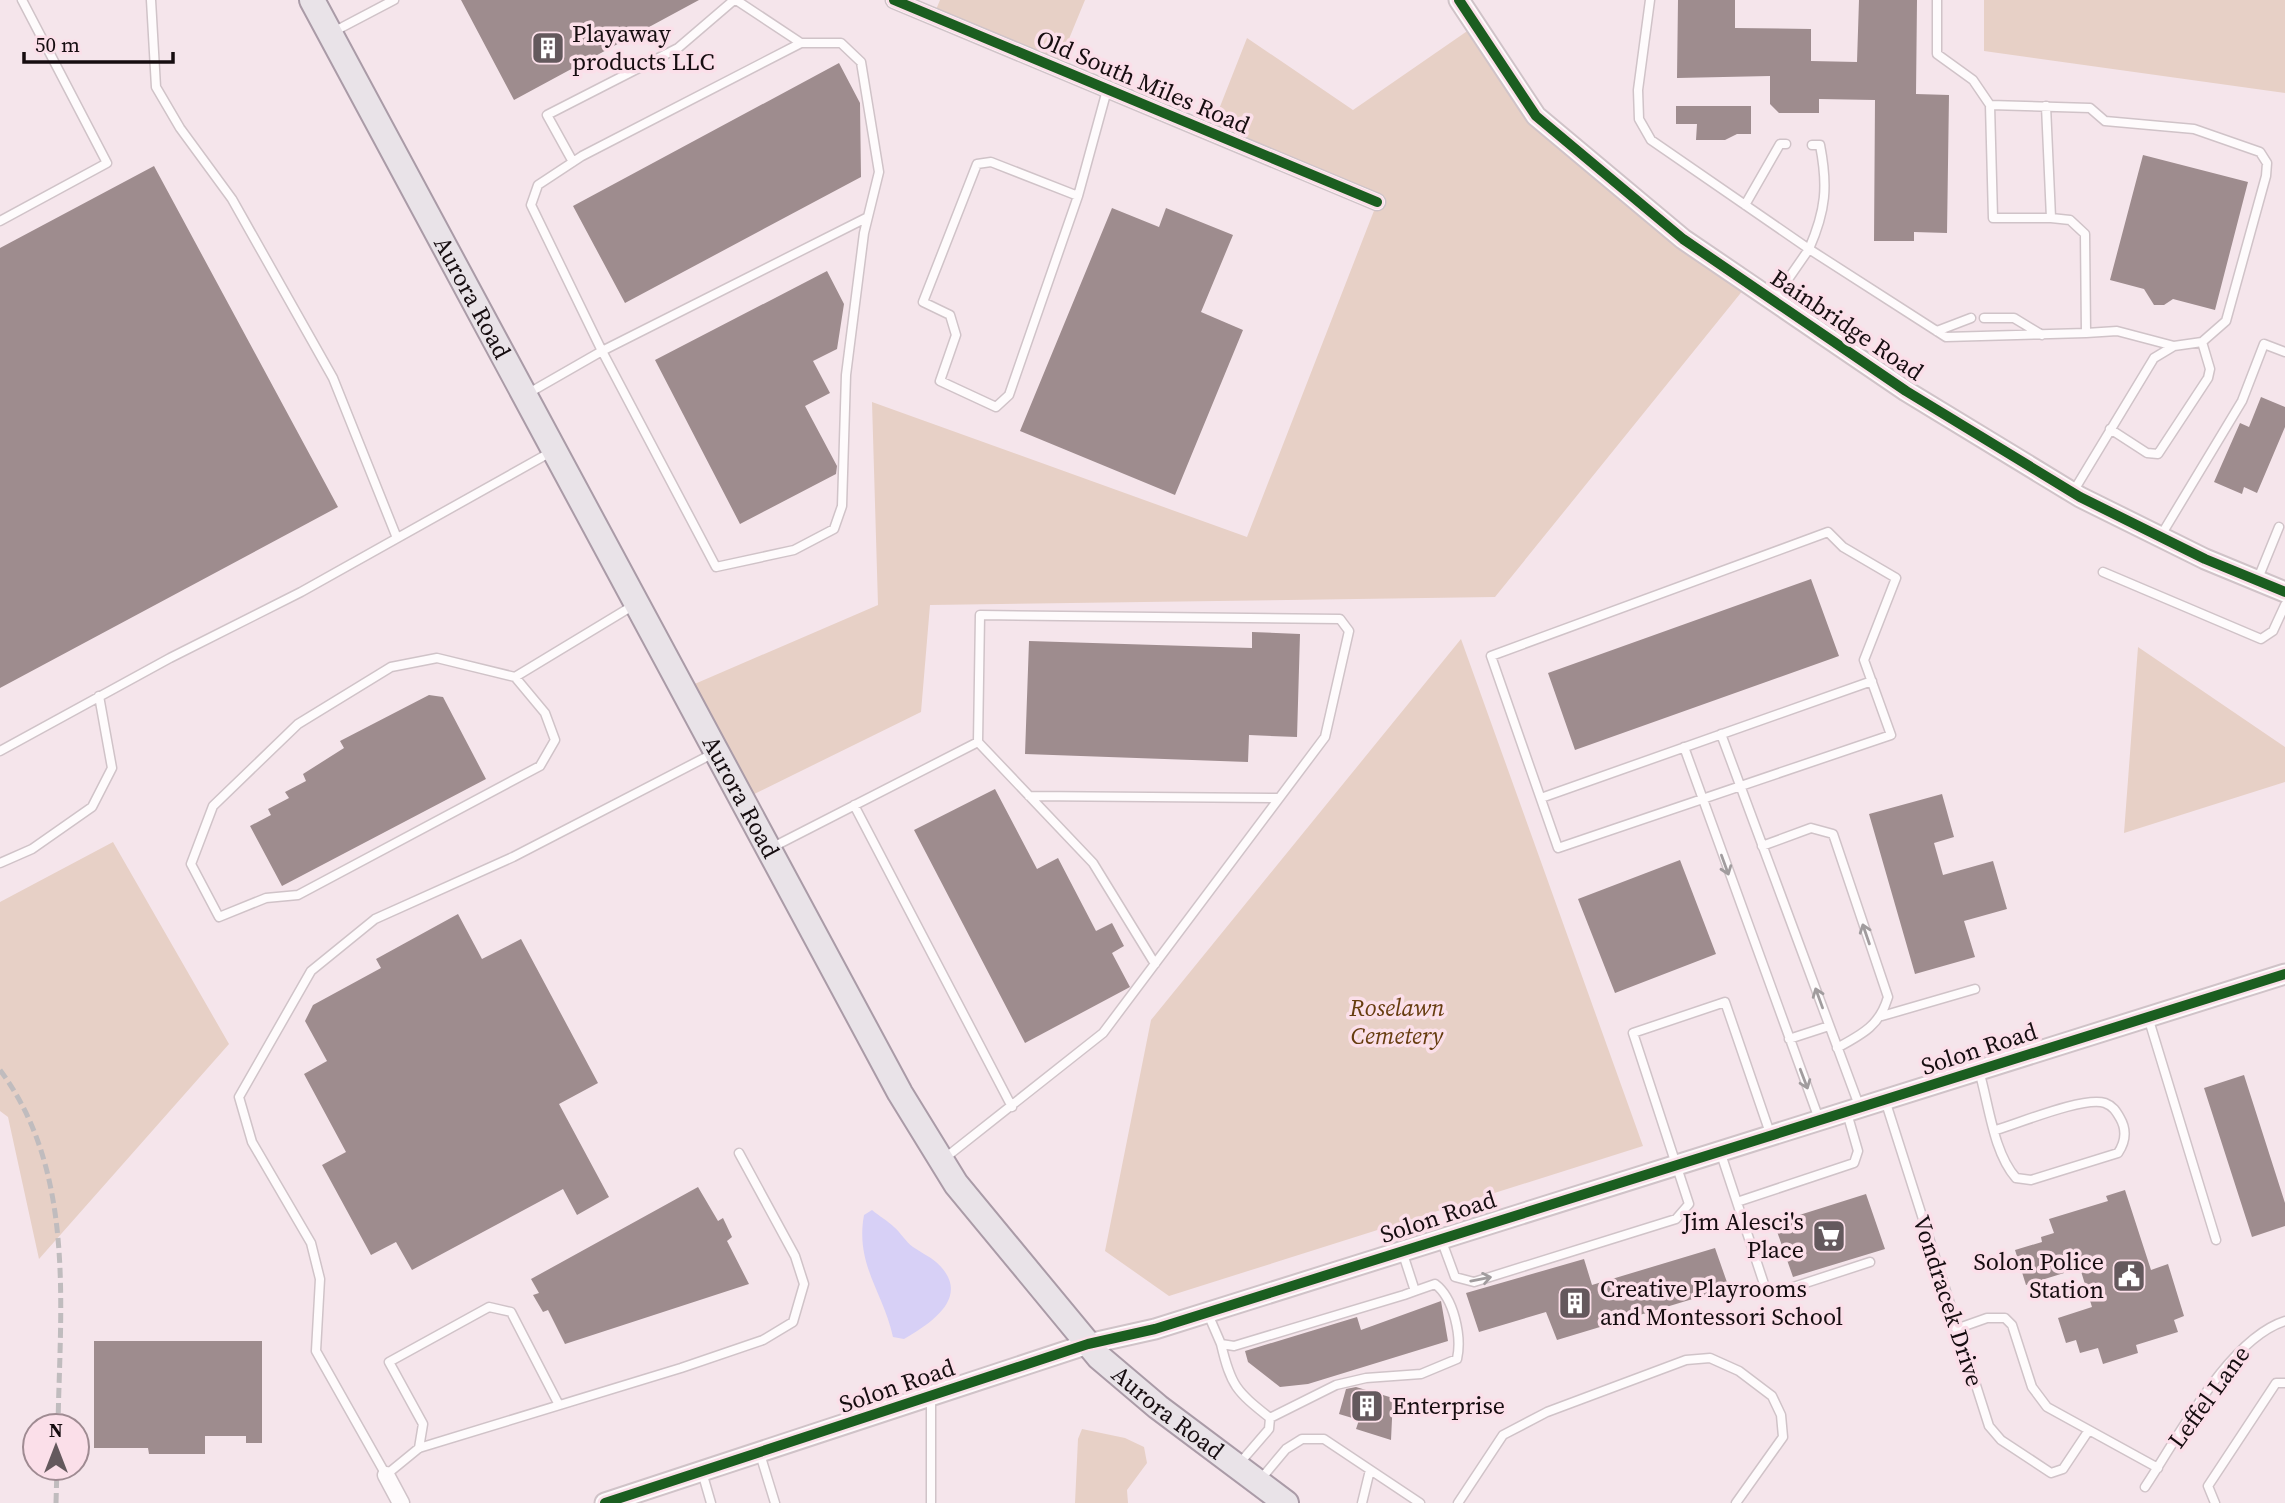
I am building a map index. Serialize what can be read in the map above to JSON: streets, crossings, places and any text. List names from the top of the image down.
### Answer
{
  "streets": {
    "main road": ["Aurora Road"],
    "street": ["Old South Miles Road", "Bainbridge Road", "Solon Road"],
    "lane": ["Vondracek Drive", "Leffel Lane"]
  },
  "crossings": [
    ["Aurora Road", "Solon Road"],
    ["Solon Road", "Vondracek Drive"]
  ],
  "parks": ["Roselawn Cemetery"],
  "places": {
    "building": ["Playaway products LLC", "Creative Playrooms and Montessori School", "Enterprise"],
    "supermarket": ["Jim Alesci's Place"],
    "public building": ["Solon Police Station"]
  },
  "scale_bar": "50 m",
  "north": "top"
}
